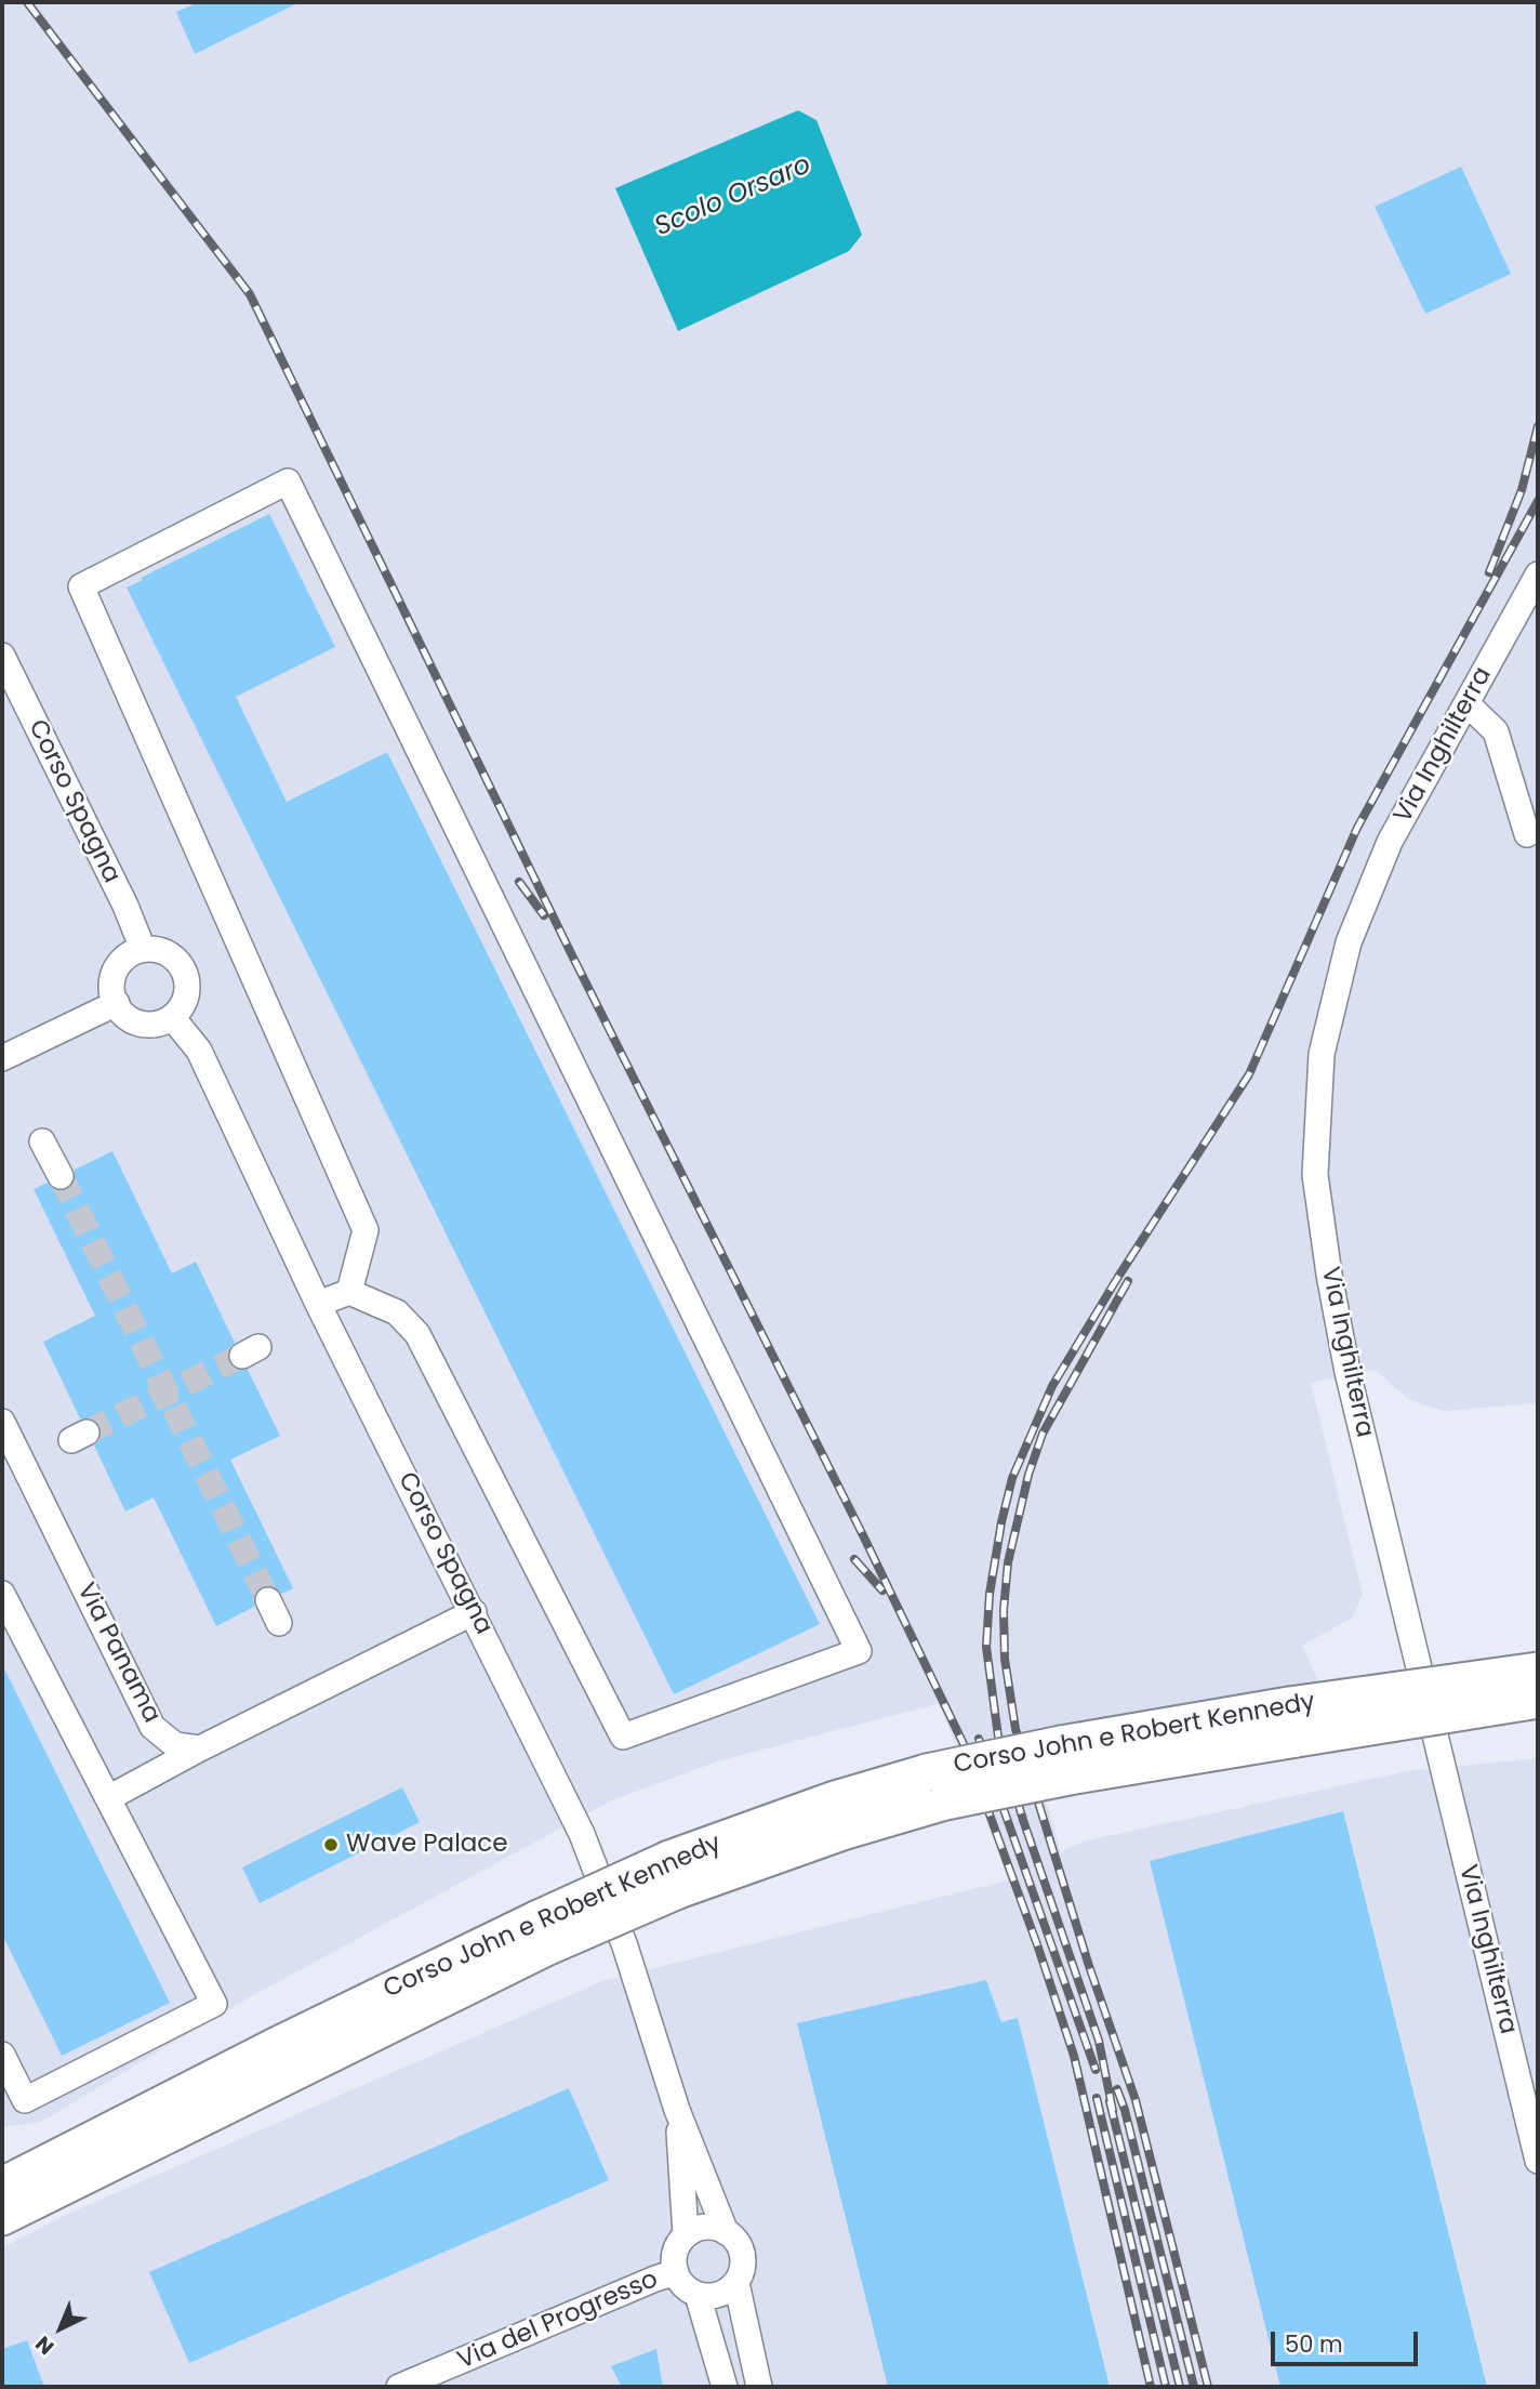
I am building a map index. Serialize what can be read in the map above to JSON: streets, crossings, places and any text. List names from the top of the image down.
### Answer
{
  "streets": {
    "highway": ["Corso John e Robert Kennedy"],
    "street": [
      "Via Inghilterra",
      "Corso Spagna",
      "Via Panama",
      "Via del Progresso"
    ]
  },
  "crossings": [
    ["Corso Spagna", "Via del Progresso"]
  ],
  "water": ["Scolo Orsaro"],
  "places": ["Wave Palace"],
  "scale_bar": "50 m",
  "north": "bottom left"
}
